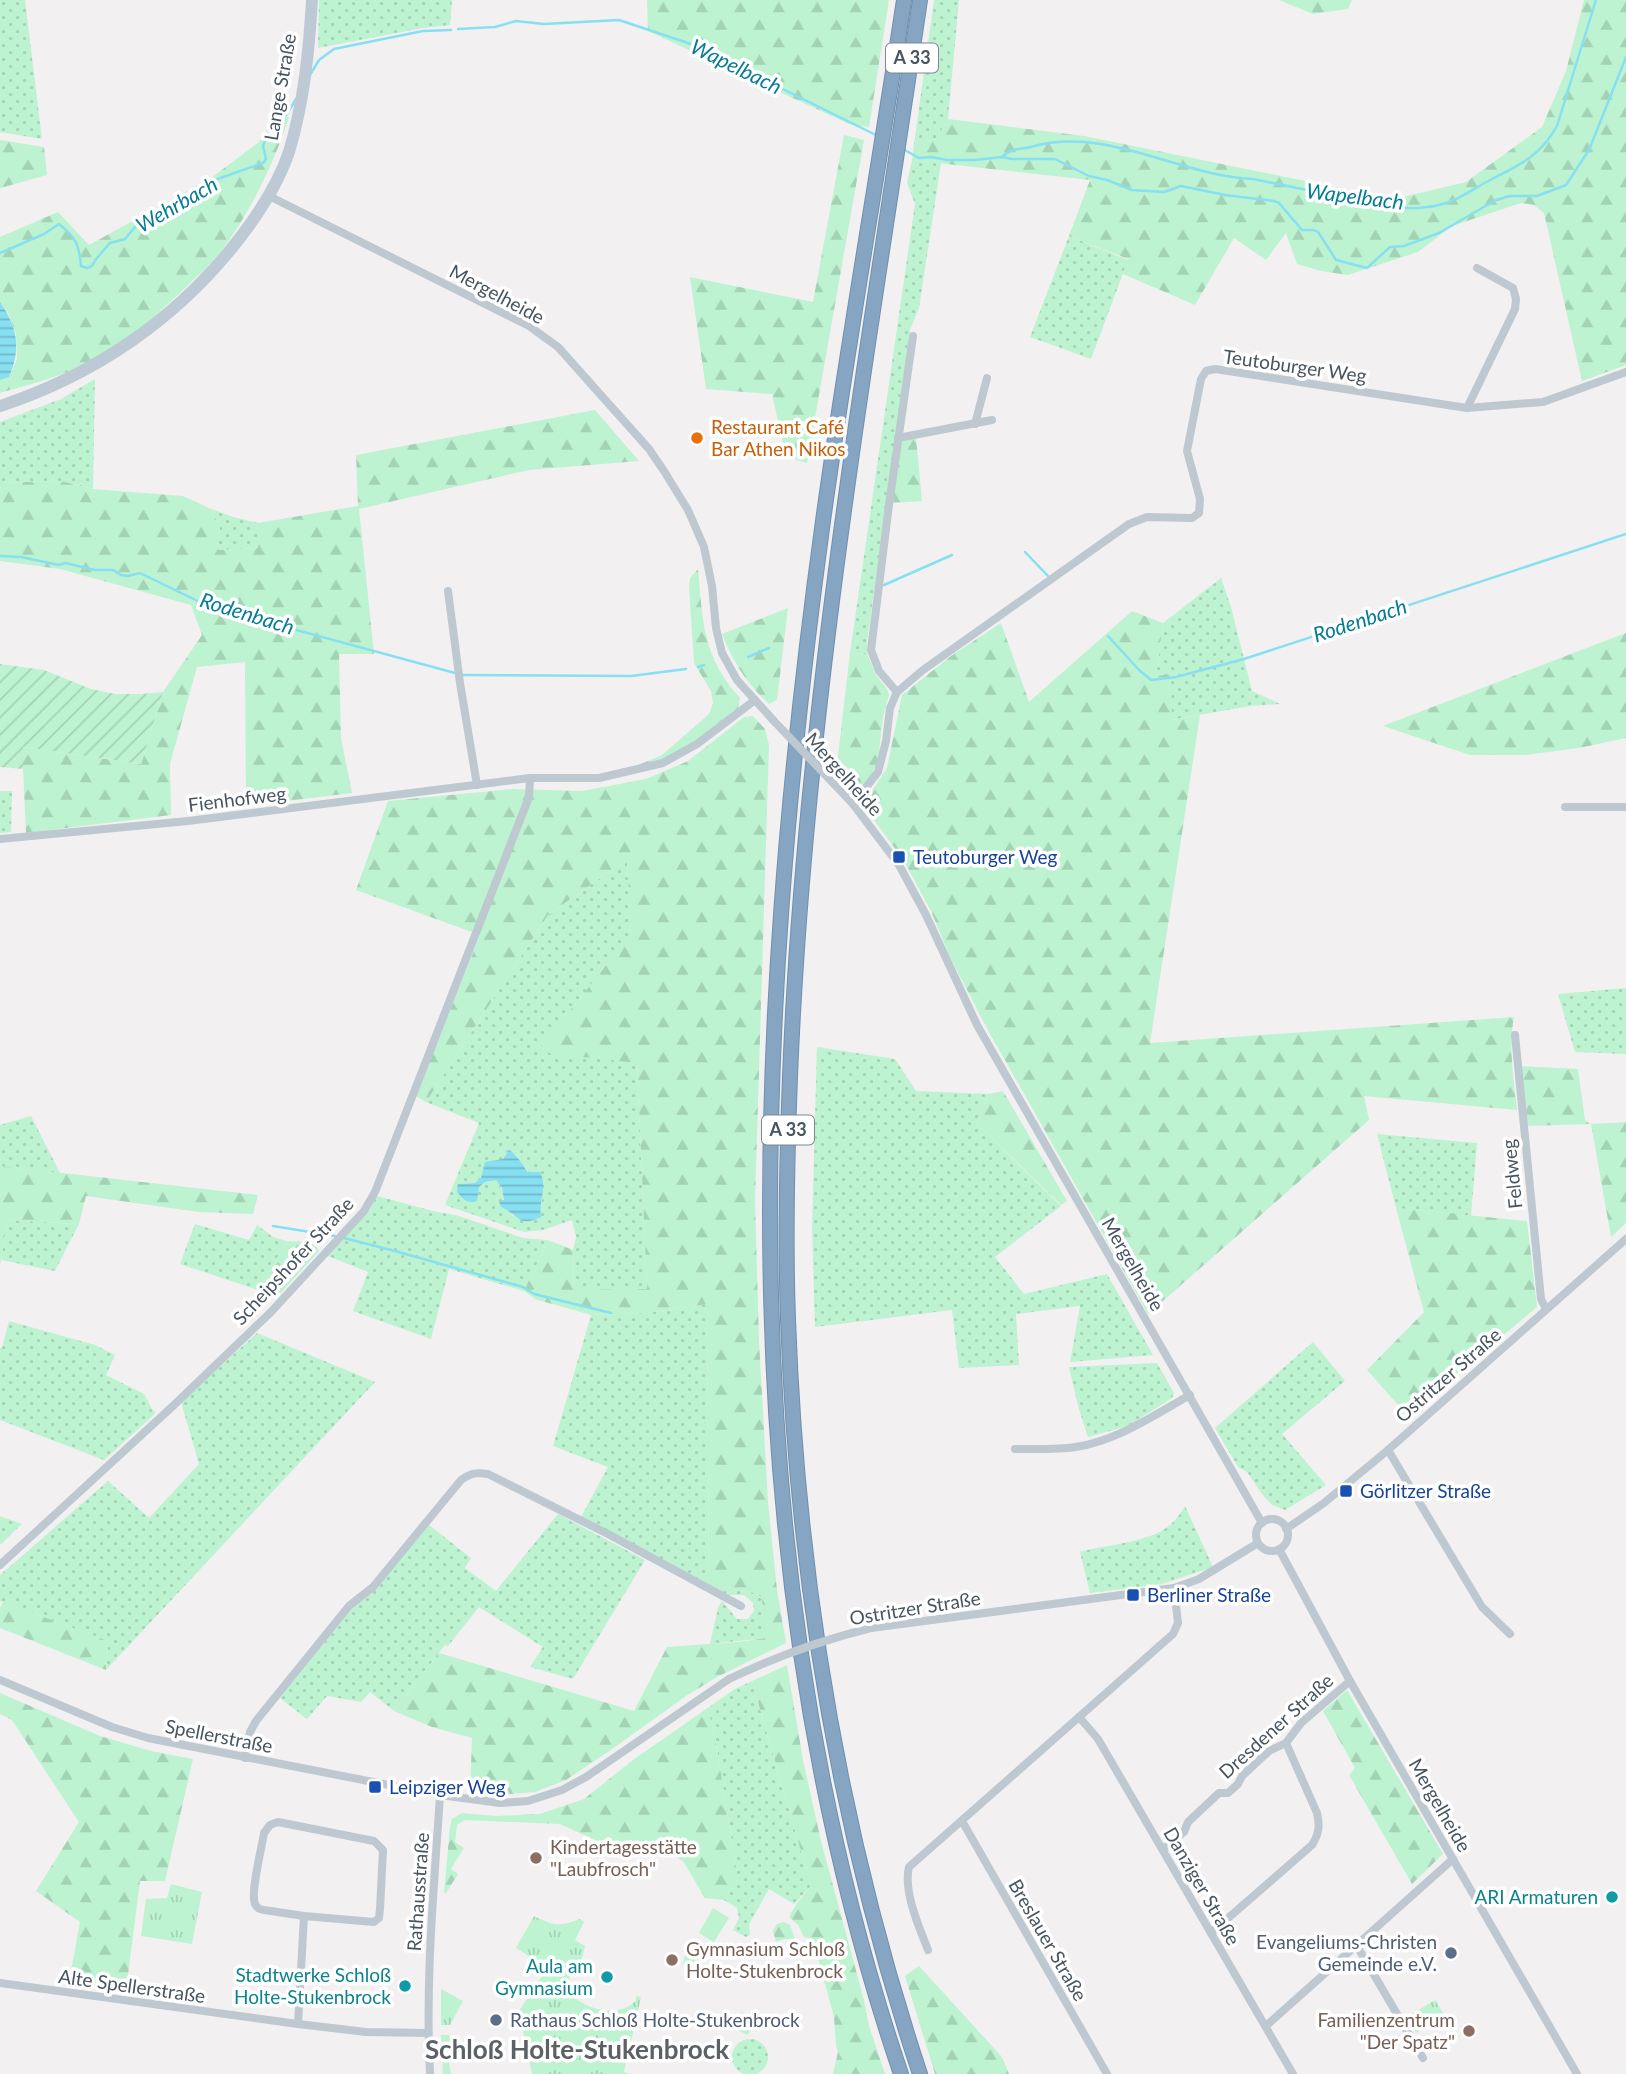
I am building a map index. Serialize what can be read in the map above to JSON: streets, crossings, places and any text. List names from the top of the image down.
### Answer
{
  "streets": {
    "highway": ["A 33"],
    "street": [
      "Lange Straße",
      "Mergelheide",
      "Teutoburger Weg",
      "Fienhofweg",
      "Feldweg",
      "Scheipshofer Straße",
      "Ostritzer Straße",
      "Dresdener Straße",
      "Spellerstraße",
      "Danziger Straße",
      "Rathausstraße",
      "Breslauer Straße",
      "Alte Spellerstraße"
    ]
  },
  "crossings": [
    ["Lange Straße", "Mergelheide"],
    ["Mergelheide", "Fienhofweg"],
    ["Mergelheide", "Ostritzer Straße"],
    ["Mergelheide", "Dresdener Straße"],
    ["Fienhofweg", "Scheipshofer Straße"],
    ["Feldweg", "Ostritzer Straße"],
    ["Ostritzer Straße", "Spellerstraße"],
    ["Ostritzer Straße", "Rathausstraße"],
    ["Dresdener Straße", "Danziger Straße"],
    ["Spellerstraße", "Rathausstraße"],
    ["Rathausstraße", "Alte Spellerstraße"]
  ],
  "districts": ["Schloß Holte-Stukenbrock"],
  "water": ["Wapelbach", "Wehrbach", "Rodenbach"],
  "places": {
    "other": [
      "Restaurant Café Bar Athen Nikos",
      "Kindertagesstätte \"Laubfrosch\"",
      "ARI Armaturen",
      "Evangeliums-Christen Gemeinde e.V.",
      "Gymnasium Schloß Holte-Stukenbrock",
      "Aula am Gymnasium",
      "Stadtwerke Schloß Holte-Stukenbrock",
      "Rathaus Schloß Holte-Stukenbrock",
      "Familienzentrum \"Der Spatz\""
    ],
    "transit": [
      "Teutoburger Weg",
      "Görlitzer Straße",
      "Berliner Straße",
      "Leipziger Weg"
    ]
  }
}
